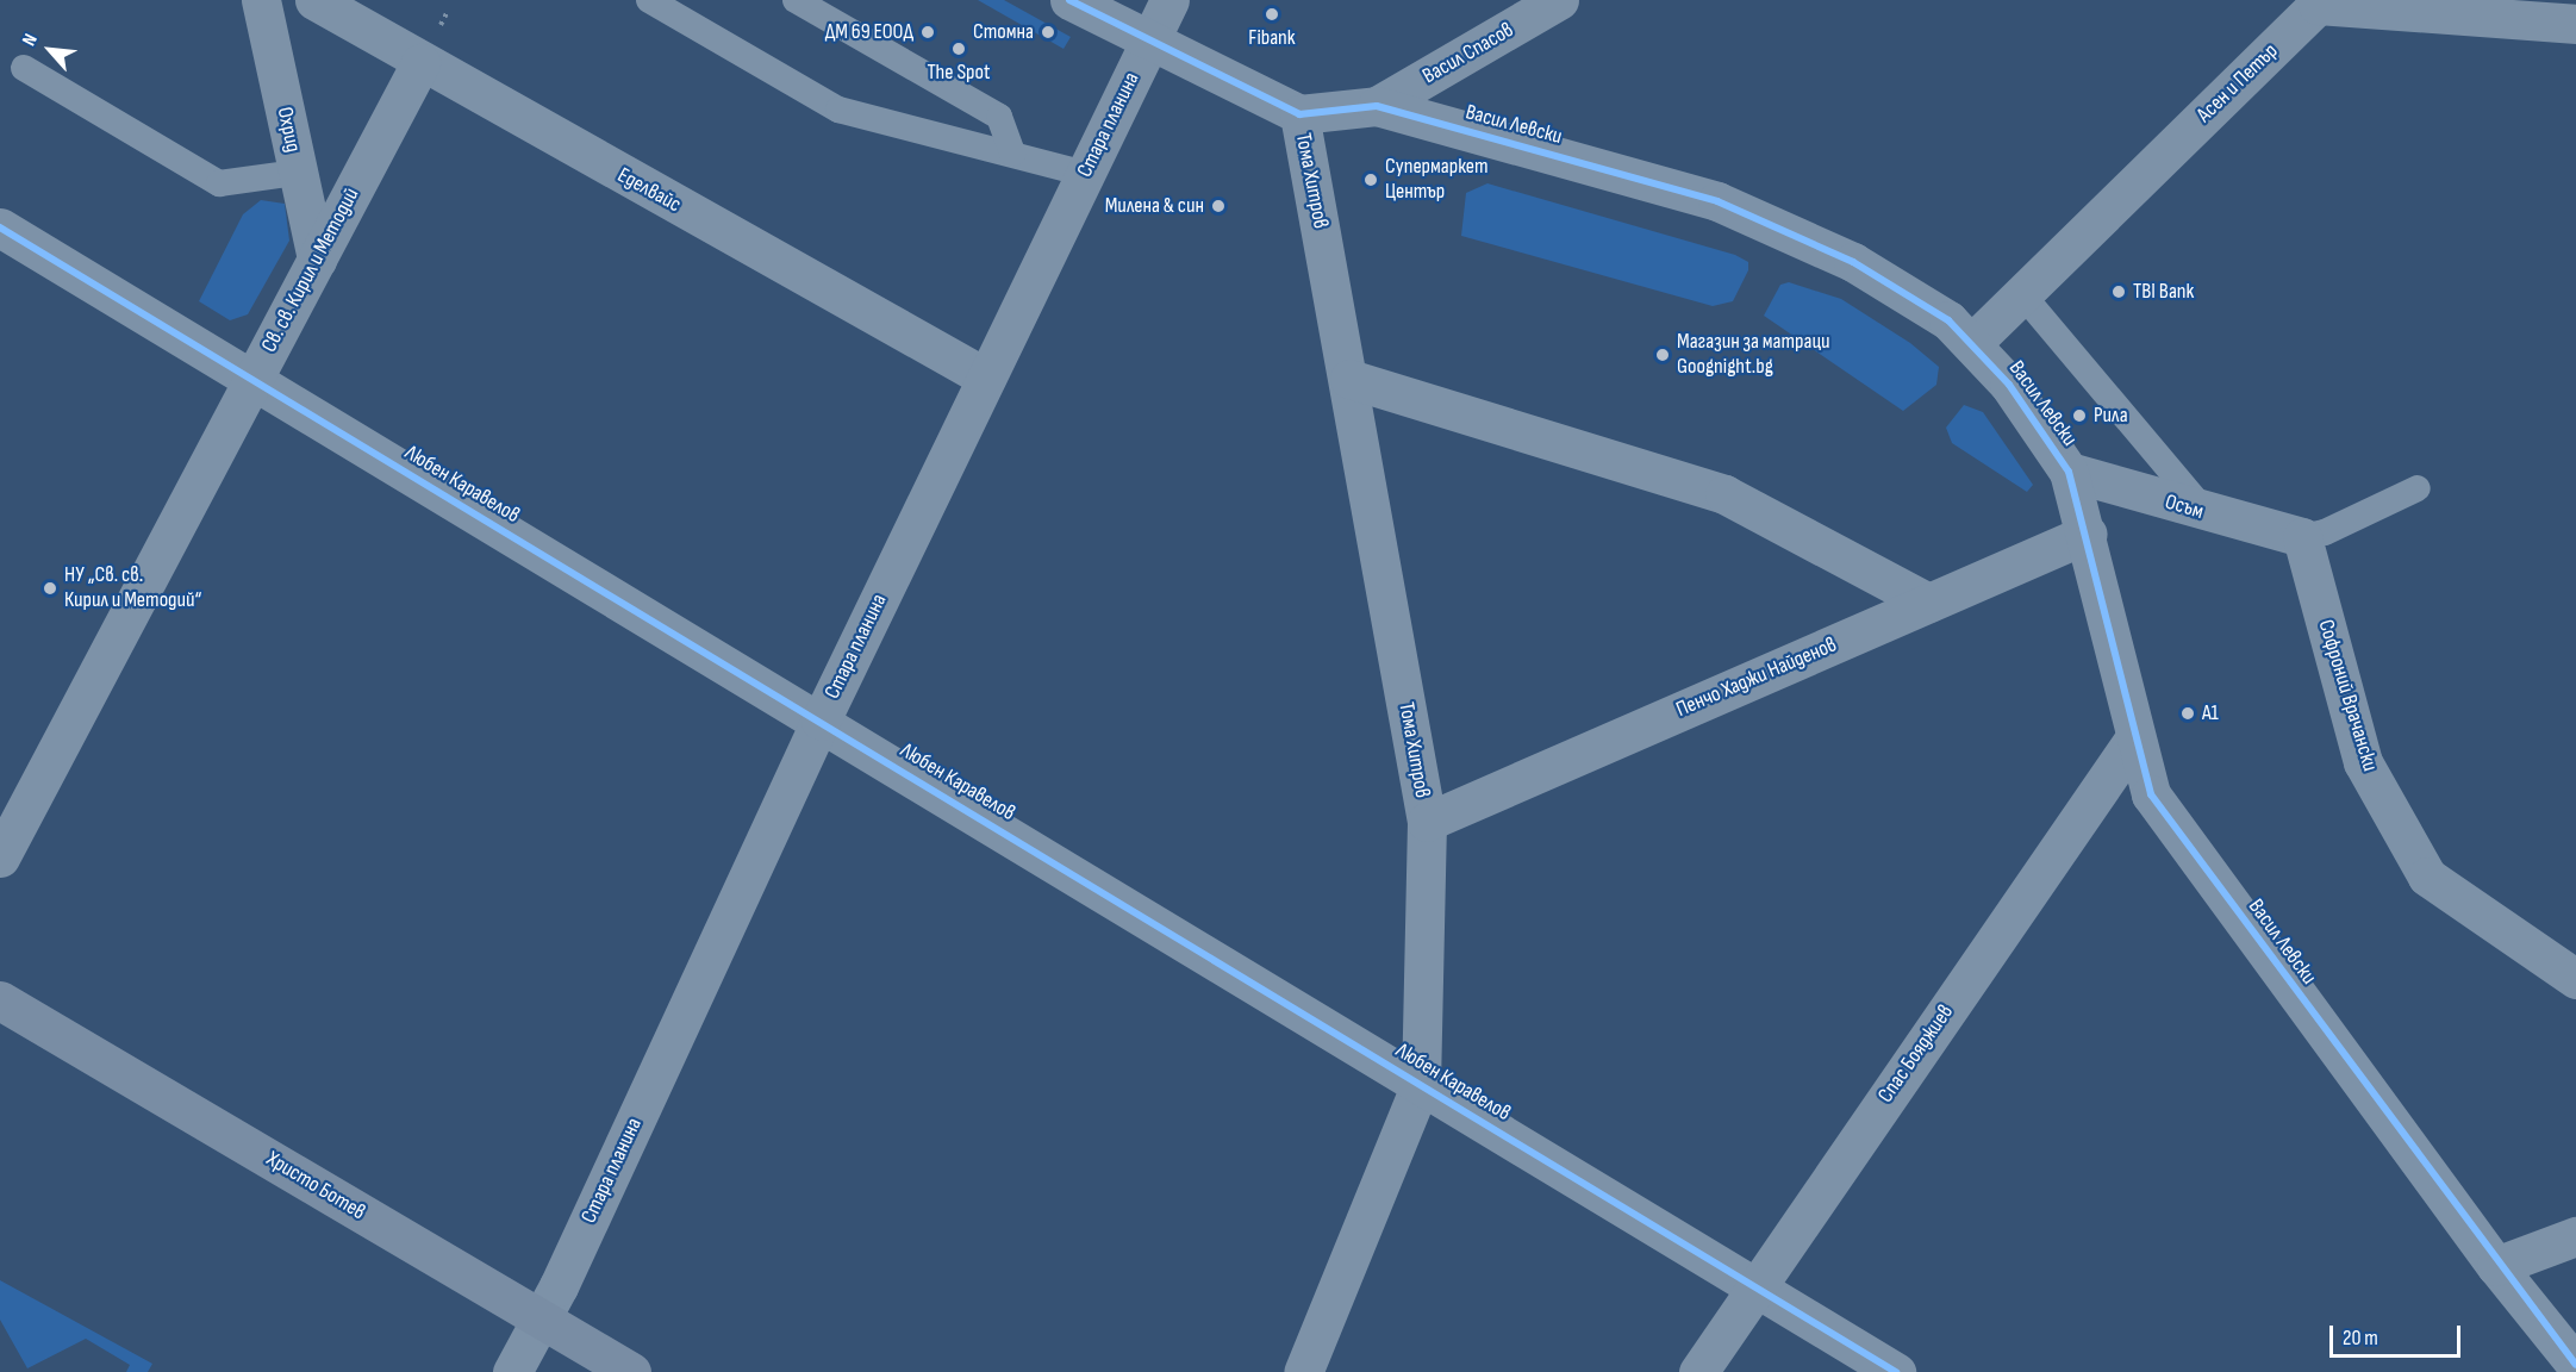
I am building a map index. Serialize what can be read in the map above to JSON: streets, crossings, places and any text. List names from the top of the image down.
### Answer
{
  "streets": {
    "main road": ["Христо Ботев"],
    "street": [
      "Васил Спасов",
      "Асен и Петър",
      "Стара планина",
      "Васил Левски",
      "Охрид",
      "Тома Хитров",
      "Еделвайс",
      "Св. св. Кирил и Методий",
      "Любен Каравелов",
      "Осъм",
      "Пенчо Хаджи Найденов",
      "Софроний Врачански",
      "Спас Бояджиев"
    ]
  },
  "crossings": [
    ["Васил Спасов", "Васил Левски"],
    ["Асен и Петър", "Васил Левски"],
    ["Стара планина", "Еделвайс"],
    ["Стара планина", "Любен Каравелов"],
    ["Стара планина", "Христо Ботев"],
    ["Васил Левски", "Тома Хитров"],
    ["Васил Левски", "Осъм"],
    ["Васил Левски", "Пенчо Хаджи Найденов"],
    ["Васил Левски", "Спас Бояджиев"],
    ["Охрид", "Св. св. Кирил и Методий"],
    ["Тома Хитров", "Любен Каравелов"],
    ["Тома Хитров", "Пенчо Хаджи Найденов"],
    ["Еделвайс", "Св. св. Кирил и Методий"],
    ["Св. св. Кирил и Методий", "Любен Каравелов"],
    ["Любен Каравелов", "Спас Бояджиев"],
    ["Осъм", "Софроний Врачански"]
  ],
  "places": [
    "Fibank",
    "ДМ 69 ЕООД",
    "Стомна",
    "The Spot",
    "Супермаркет Център",
    "Милена & син",
    "TBI Bank",
    "Магазин за матраци Goognight.bg",
    "Рила",
    "НУ „Св. св. Кирил и Методий“",
    "A1"
  ],
  "scale_bar": "20 m",
  "north": "top left"
}
